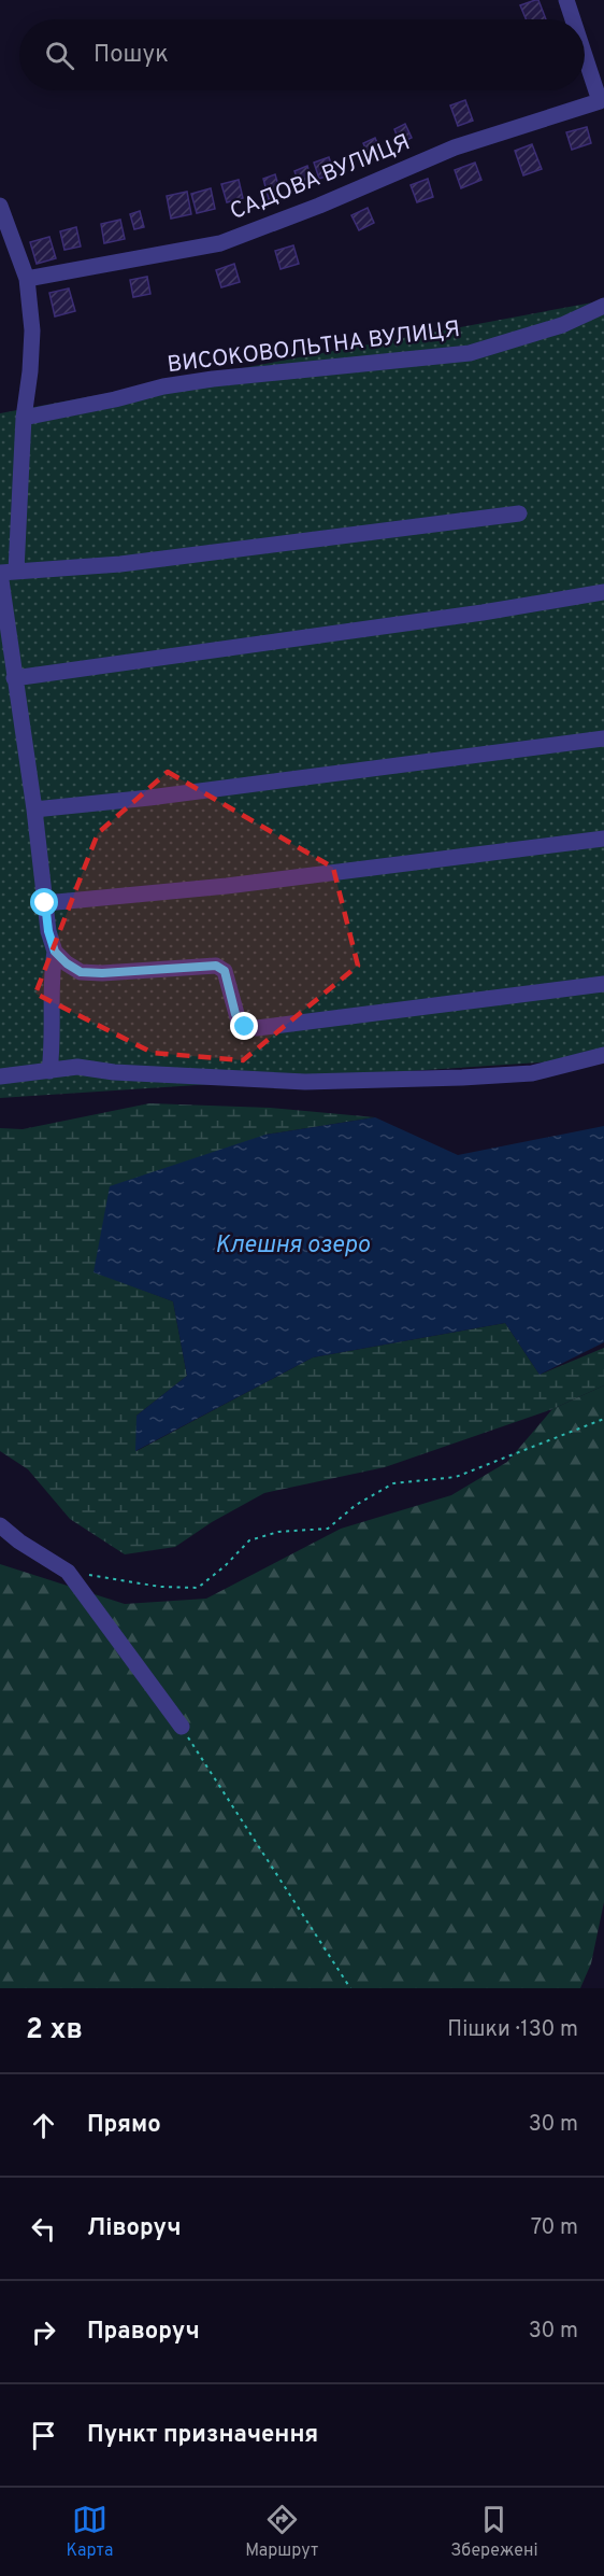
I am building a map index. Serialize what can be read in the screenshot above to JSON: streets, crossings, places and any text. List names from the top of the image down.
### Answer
{
  "streets": {
    "street": ["САДОВА ВУЛИЦЯ", "ВИСОКОВОЛЬТНА ВУЛИЦЯ"]
  },
  "water": ["Клешня озеро"],
  "page": {
    "search": "Пошук",
    "heading": ["2 хв", "Пішки · 130 m"],
    "list": [
      ["Прямо", "30 m"],
      ["Ліворуч", "70 m"],
      ["Праворуч", "30 m"],
      "Пункт призначення"
    ],
    "nav": ["Карта", "Маршрут", "Збережені"]
  }
}
